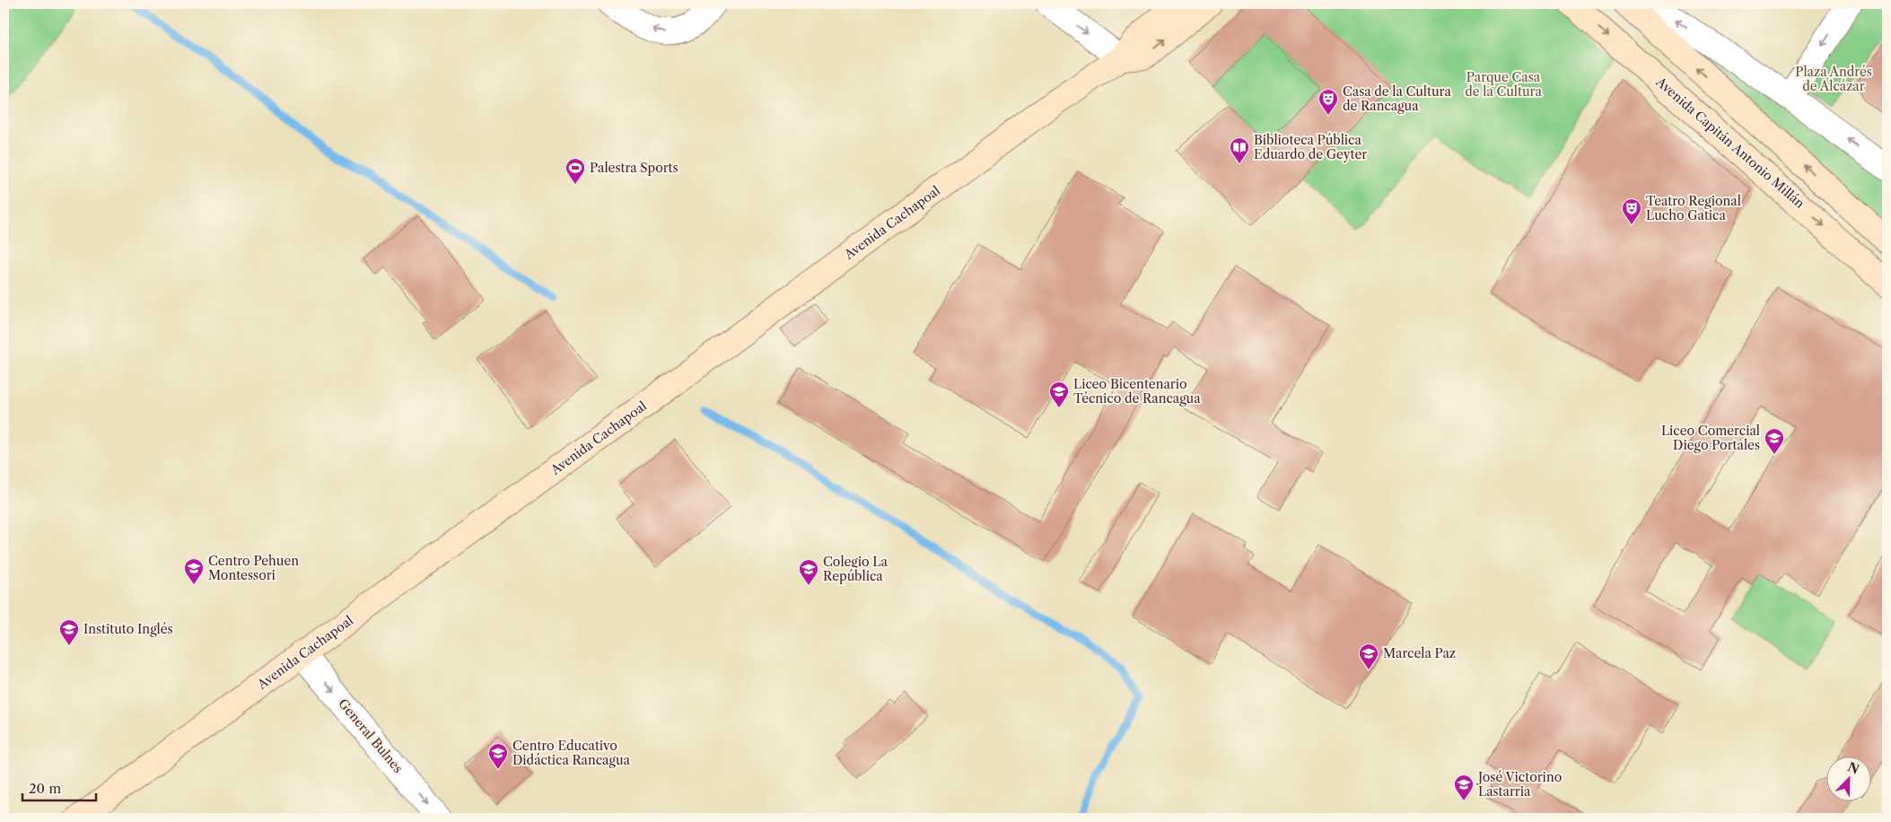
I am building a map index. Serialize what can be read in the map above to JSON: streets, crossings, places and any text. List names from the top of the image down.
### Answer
{
  "streets": {
    "main road": ["Avenida Capitán Antonio Millán", "Avenida Cachapoal"],
    "street": ["General Bulnes"]
  },
  "crossings": [
    ["Avenida Cachapoal", "General Bulnes"]
  ],
  "one_way": ["General Bulnes"],
  "parks": ["Plaza Andrés de Alcázar", "Parque Casa de la Cultura"],
  "places": {
    "theatre": ["Casa de la Cultura de Rancagua", "Teatro Regional Lucho Gatica"],
    "library": ["Biblioteca Pública Eduardo de Geyter"],
    "sports": ["Palestra Sports"],
    "school or university": [
      "Liceo Bicentenario Técnico de Rancagua",
      "Liceo Comercial Diego Portales",
      "Centro Pehuen Montessori",
      "Colegio La República",
      "Instituto Inglés",
      "Marcela Paz",
      "Centro Educativo Didáctica Rancagua",
      "José Victorino Lastarria"
    ]
  },
  "scale_bar": "20 m",
  "north": "top right"
}
